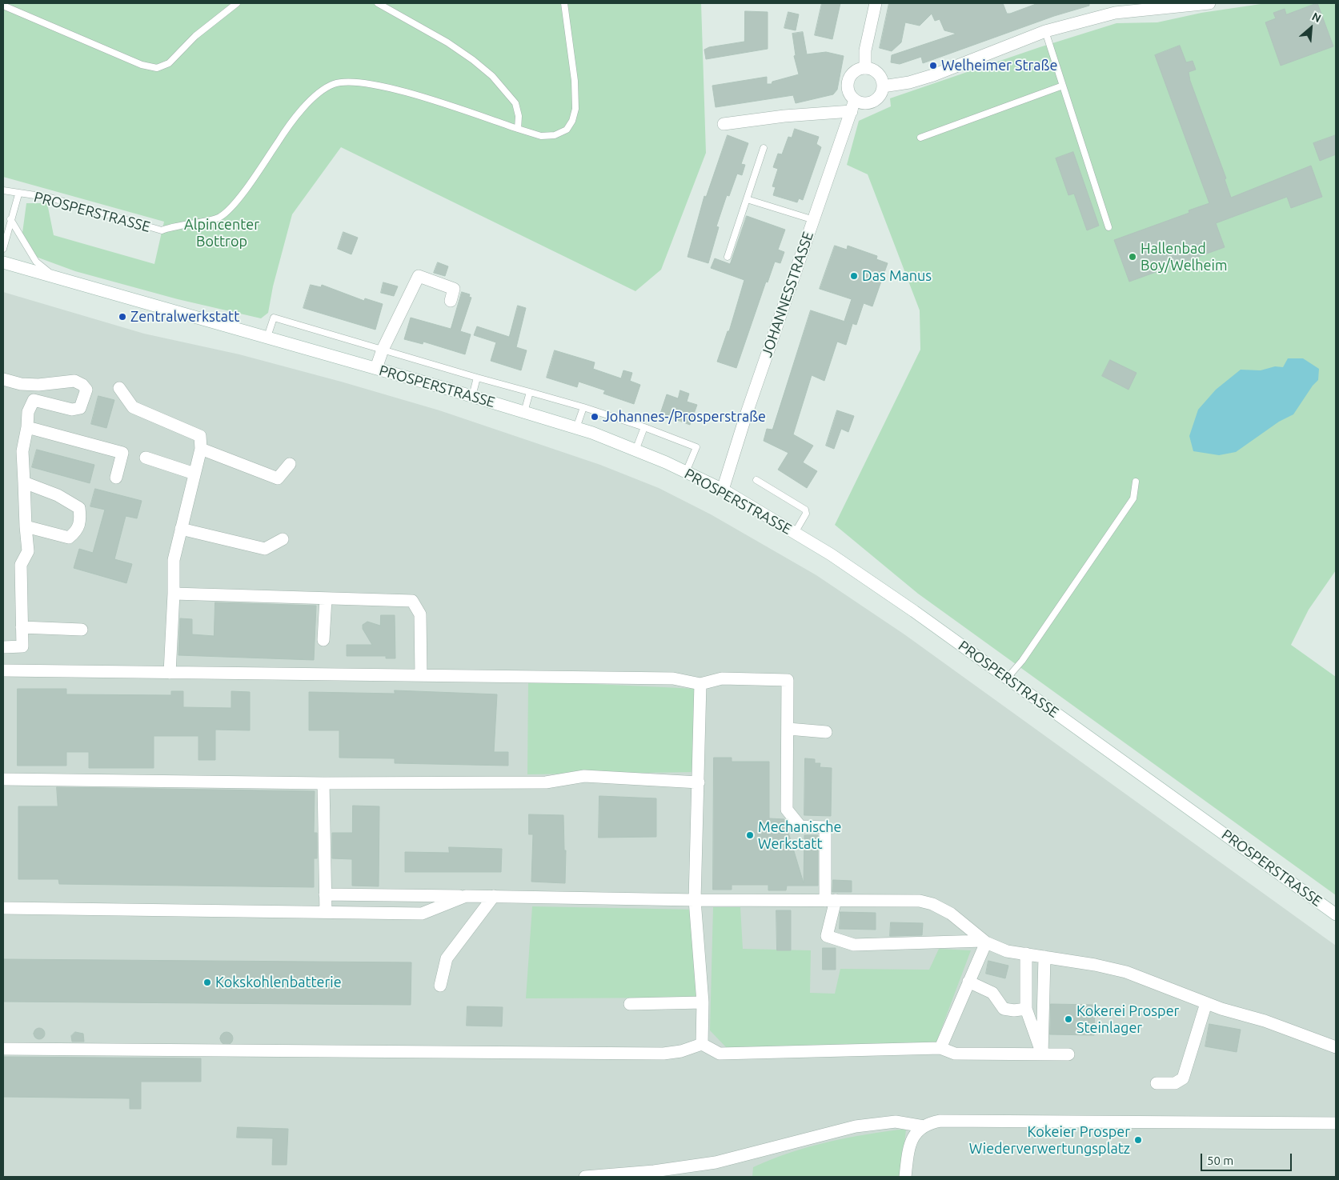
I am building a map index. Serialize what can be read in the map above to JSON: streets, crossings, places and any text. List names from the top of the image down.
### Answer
{
  "streets": {
    "street": ["PROSPERSTRASSE", "JOHANNESSTRASSE"]
  },
  "crossings": [
    ["PROSPERSTRASSE", "JOHANNESSTRASSE"]
  ],
  "parks": ["Alpincenter Bottrop"],
  "places": [
    "Welheimer Straße",
    "Hallenbad Boy/Welheim",
    "Das Manus",
    "Zentralwerkstatt",
    "Johannes-/Prosperstraße",
    "Mechanische Werkstatt",
    "Kokskohlenbatterie",
    "Kokerei Prosper Steinlager",
    "Kokeier Prosper Wiederverwertungsplatz"
  ],
  "scale_bar": "50 m",
  "north": "top right"
}
